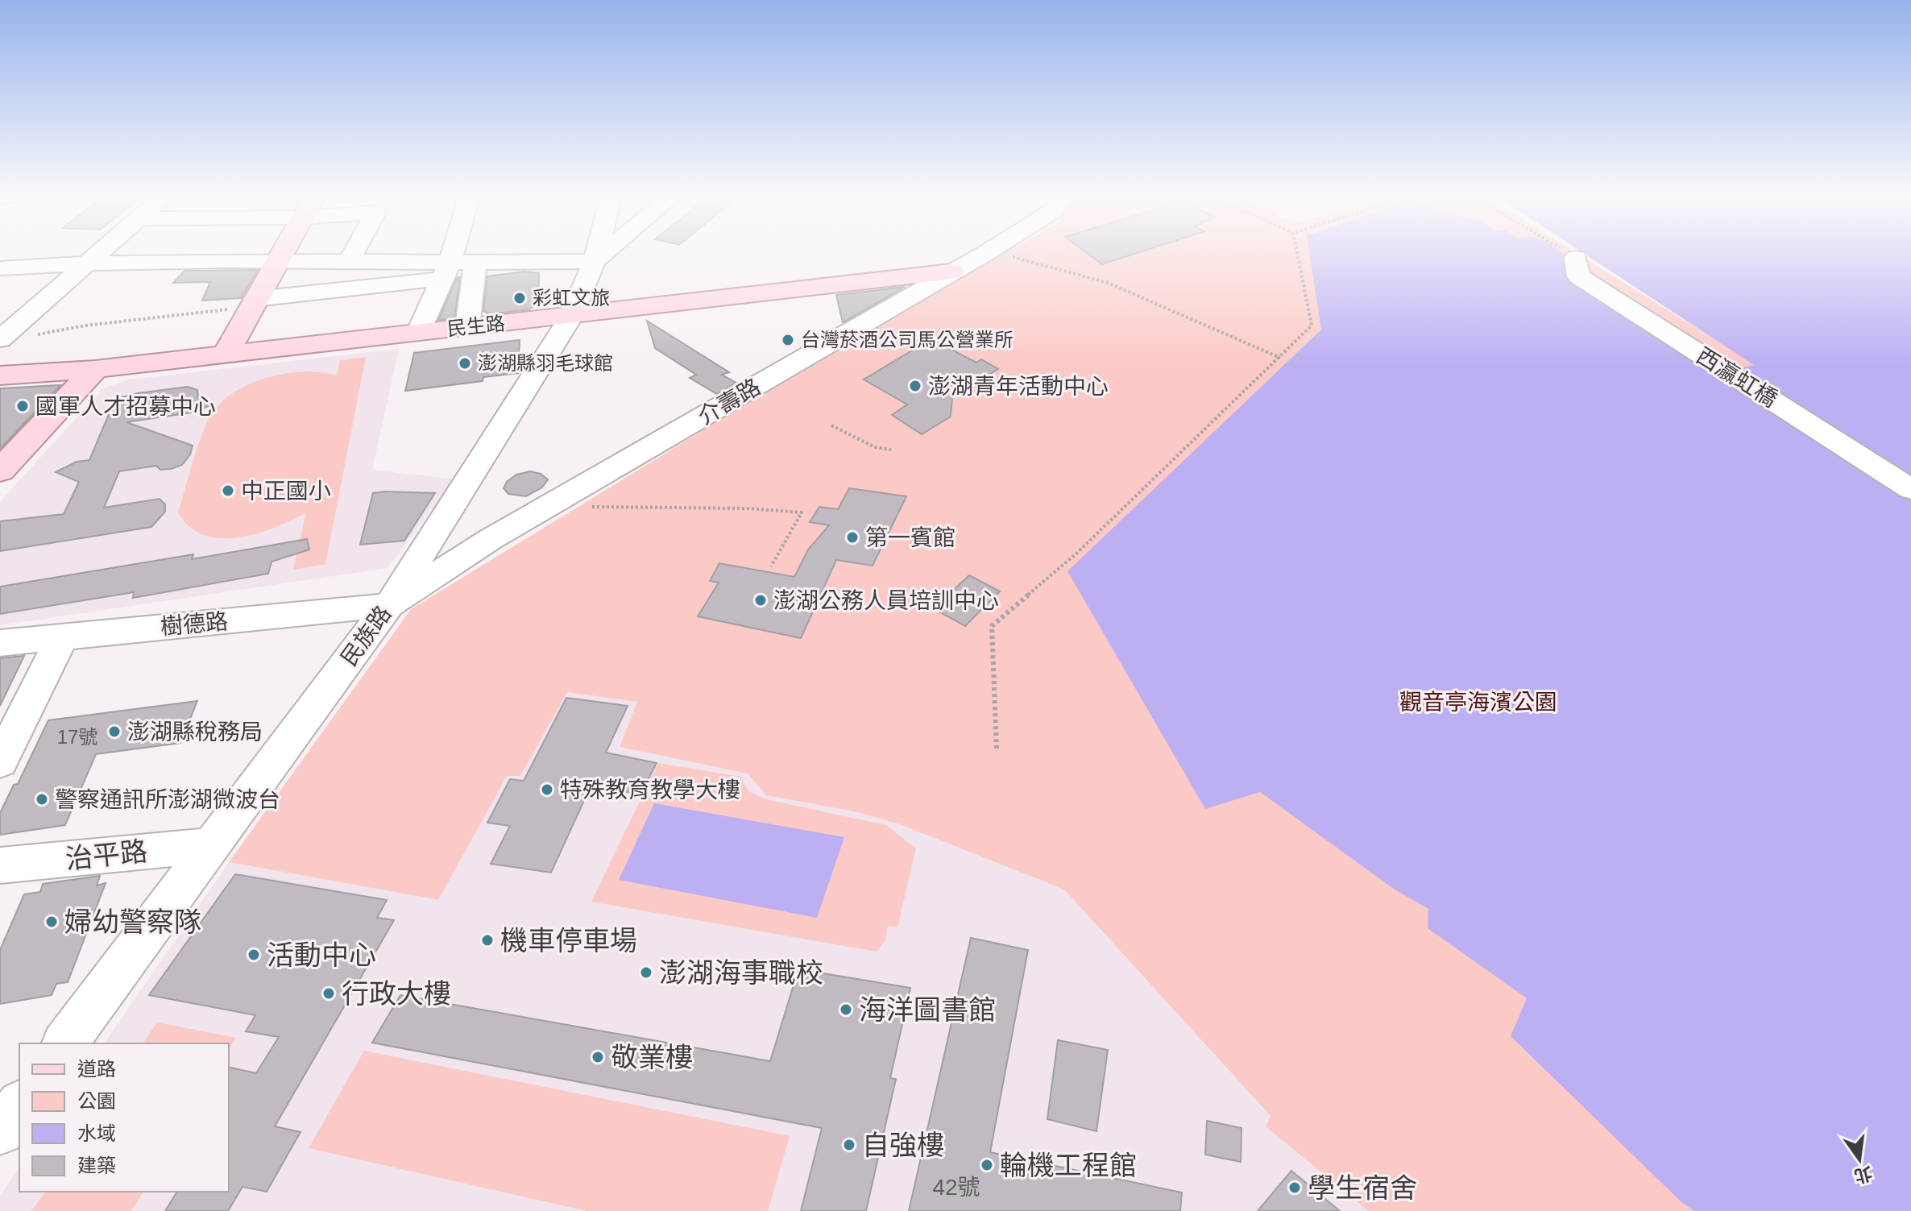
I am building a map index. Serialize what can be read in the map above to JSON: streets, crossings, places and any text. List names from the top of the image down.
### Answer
{
  "streets": {
    "main road": ["民生路"],
    "street": [
      "西瀛虹橋",
      "介壽路",
      "樹德路",
      "民族路",
      "治平路"
    ]
  },
  "crossings": [
    ["民生路", "介壽路"],
    ["民生路", "民族路"],
    ["介壽路", "樹德路"],
    ["介壽路", "民族路"],
    ["樹德路", "民族路"],
    ["民族路", "治平路"]
  ],
  "parks": ["觀音亭海濱公園"],
  "places": [
    "彩虹文旅",
    "台灣菸酒公司馬公營業所",
    "澎湖縣羽毛球館",
    "澎湖青年活動中心",
    "國軍人才招募中心",
    "中正國小",
    "第一賓館",
    "澎湖公務人員培訓中心",
    "澎湖縣稅務局",
    "特殊教育教學大樓",
    "警察通訊所澎湖微波台",
    "婦幼警察隊",
    "機車停車場",
    "活動中心",
    "澎湖海事職校",
    "行政大樓",
    "海洋圖書館",
    "敬業樓",
    "自強樓",
    "輪機工程館",
    "學生宿舍"
  ],
  "house_numbers": ["17號", "42號"],
  "legend": [
    "道路",
    "公園",
    "水域",
    "建築"
  ],
  "north": "bottom"
}
